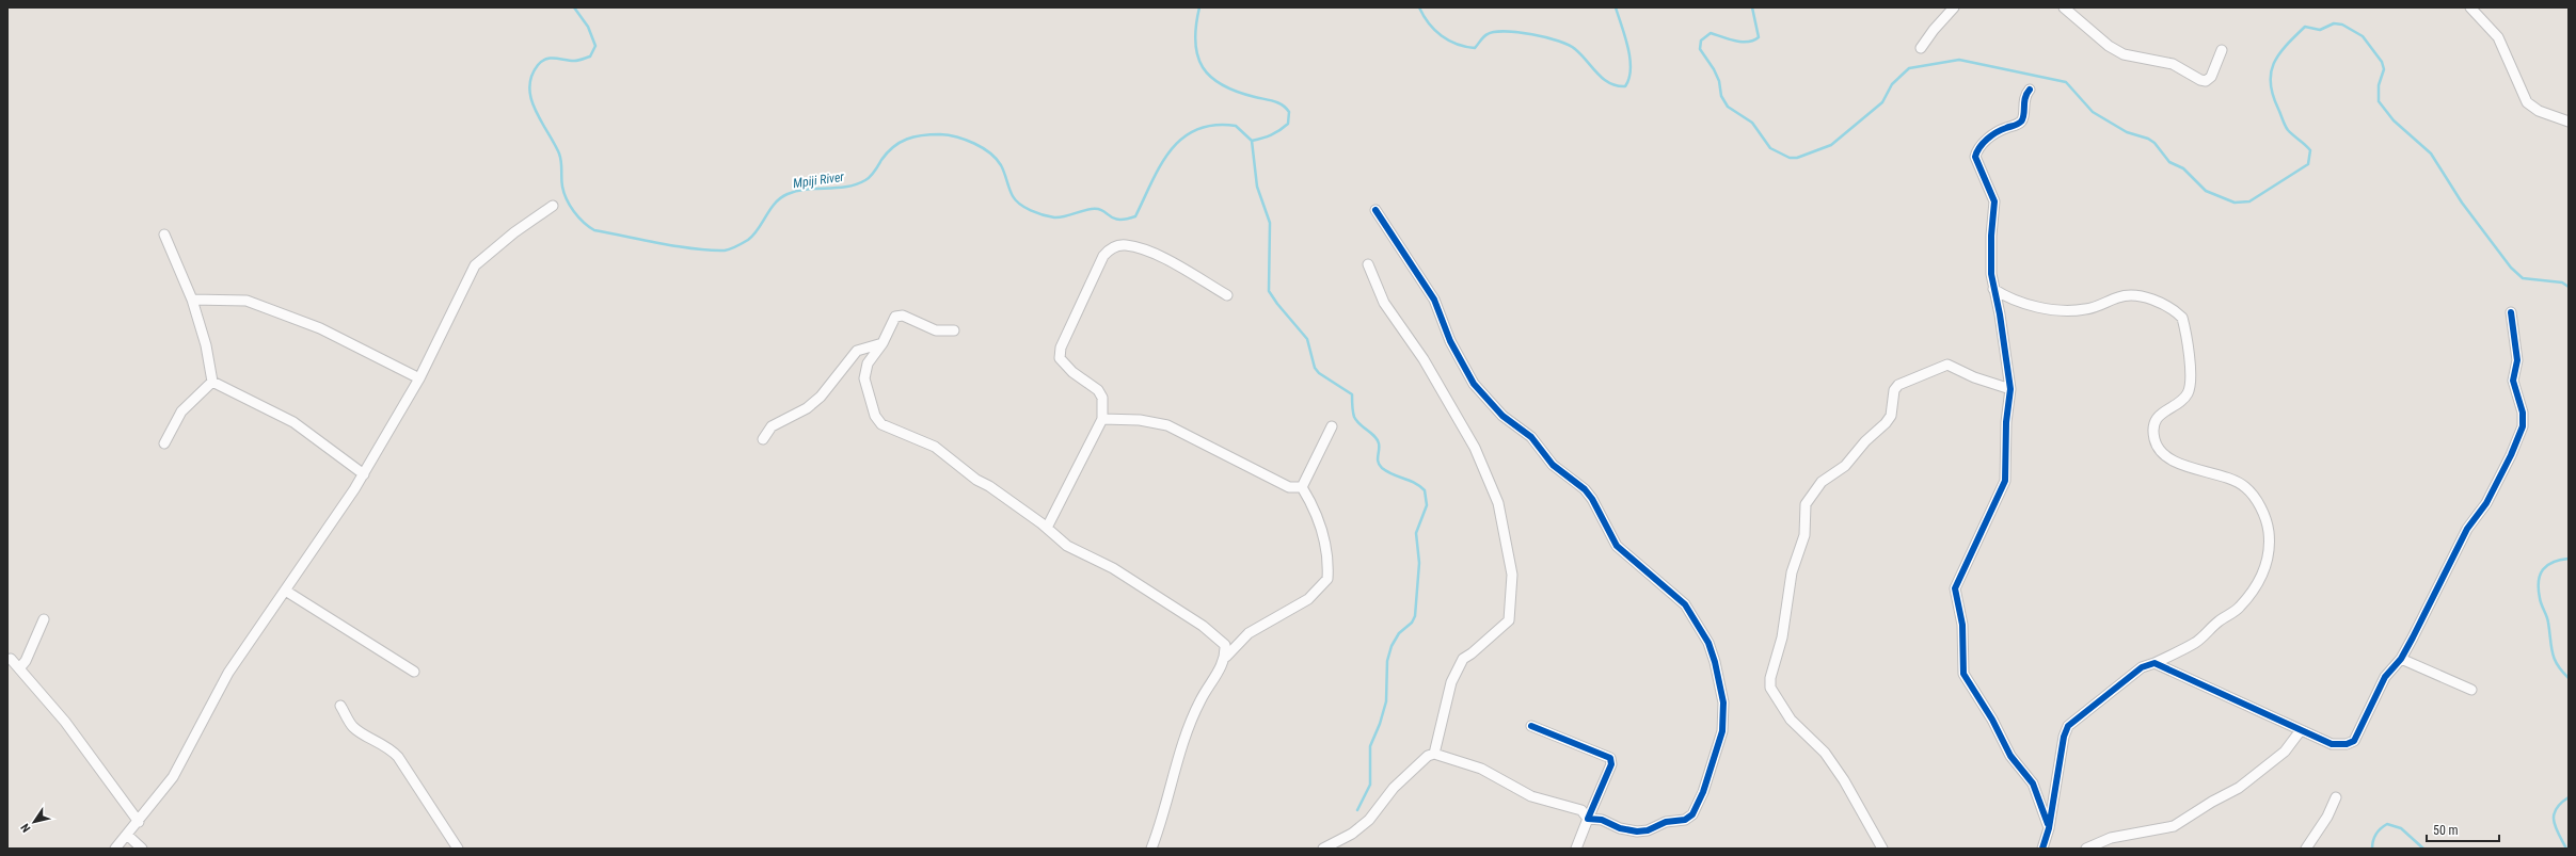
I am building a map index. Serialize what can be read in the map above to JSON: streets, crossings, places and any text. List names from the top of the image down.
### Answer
{
  "water": ["Mpiji River"],
  "scale_bar": "50 m",
  "north": "bottom left"
}
